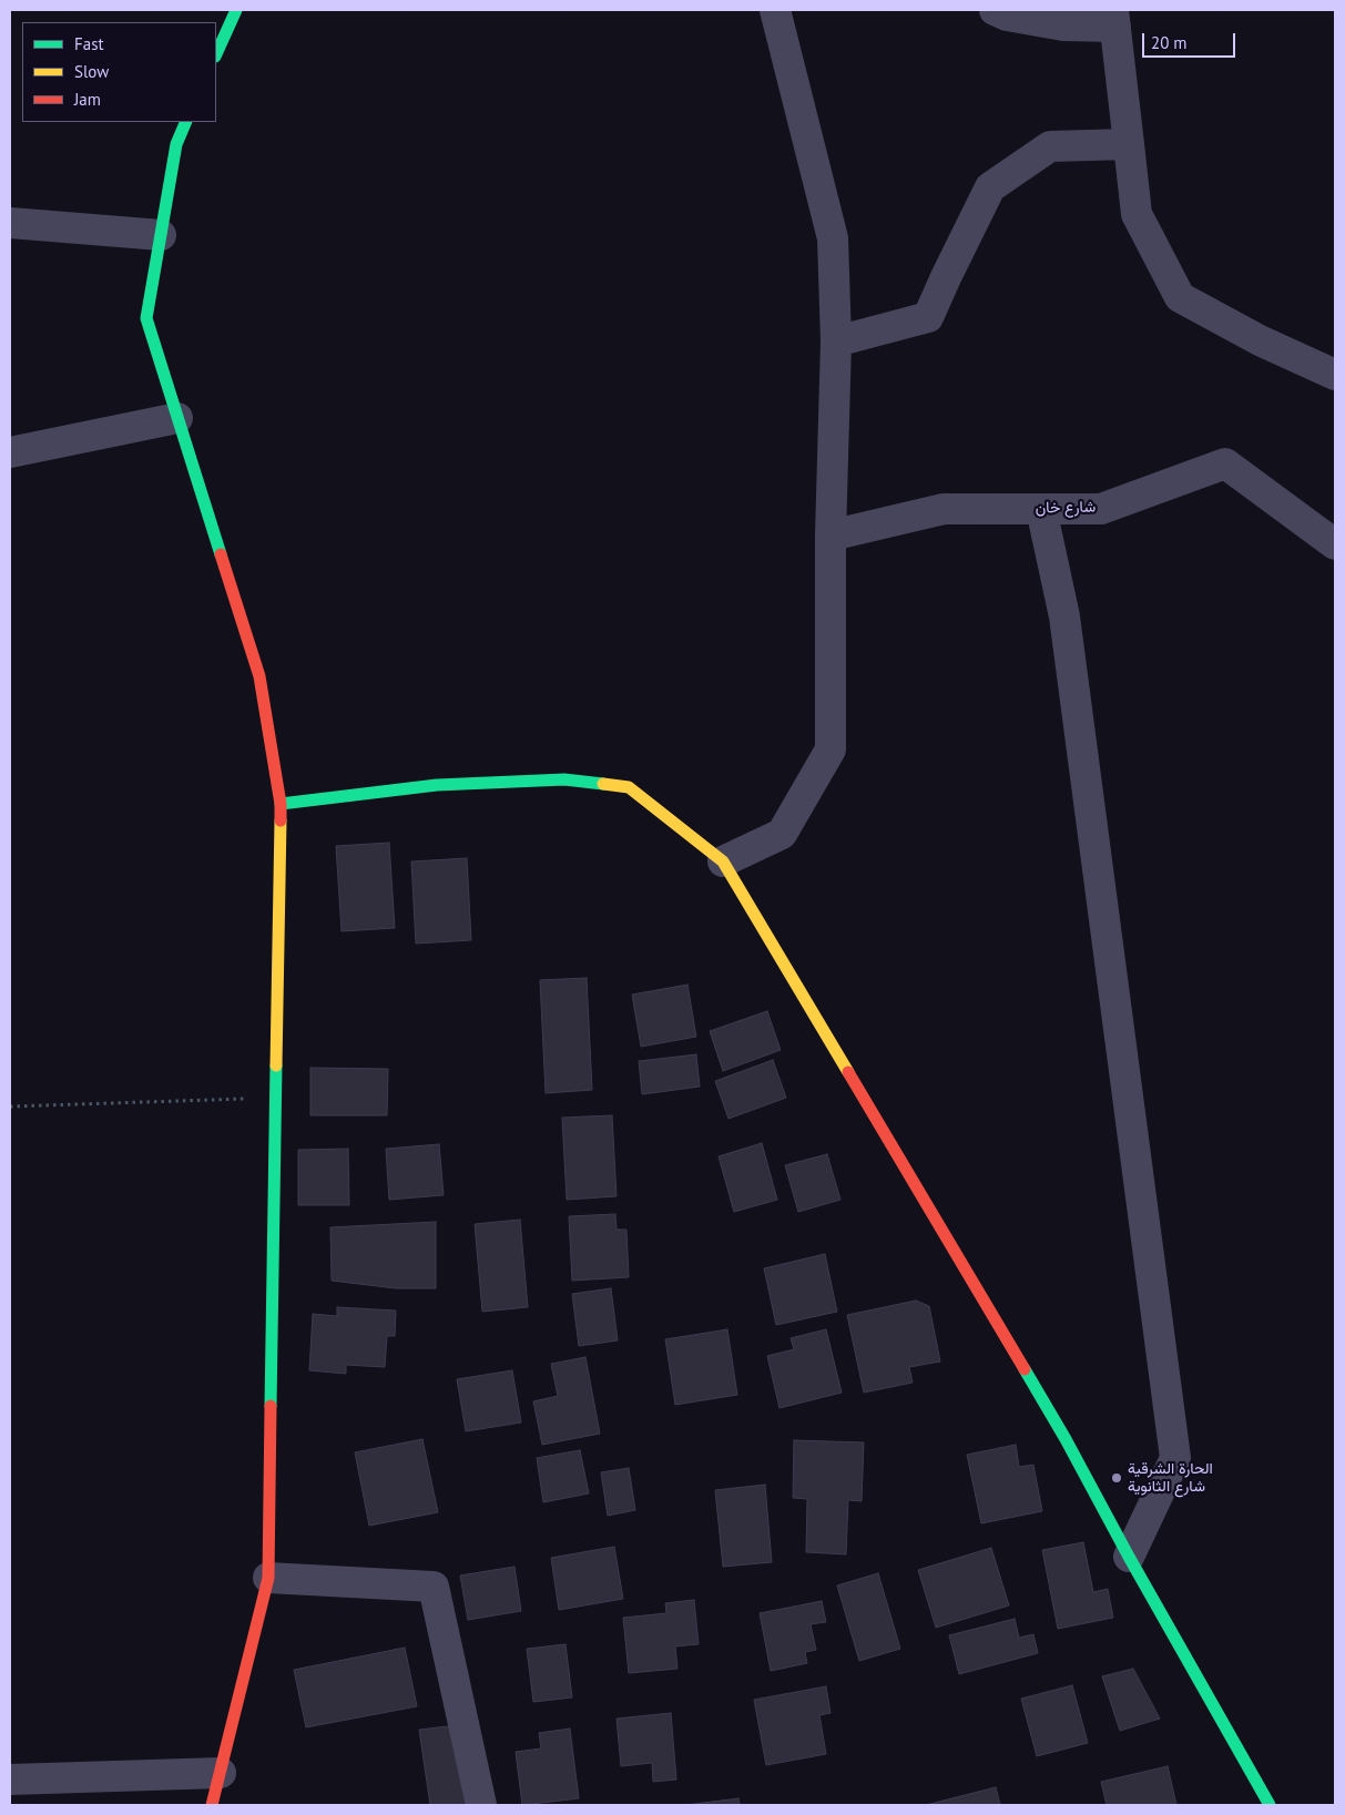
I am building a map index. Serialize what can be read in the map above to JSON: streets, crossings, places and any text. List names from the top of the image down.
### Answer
{
  "streets": {
    "street": ["شارع خان"]
  },
  "places": ["الحارة الشرقية شارع الثانوية"],
  "legend": ["Fast", "Slow", "Jam"],
  "scale_bar": "20 m"
}
